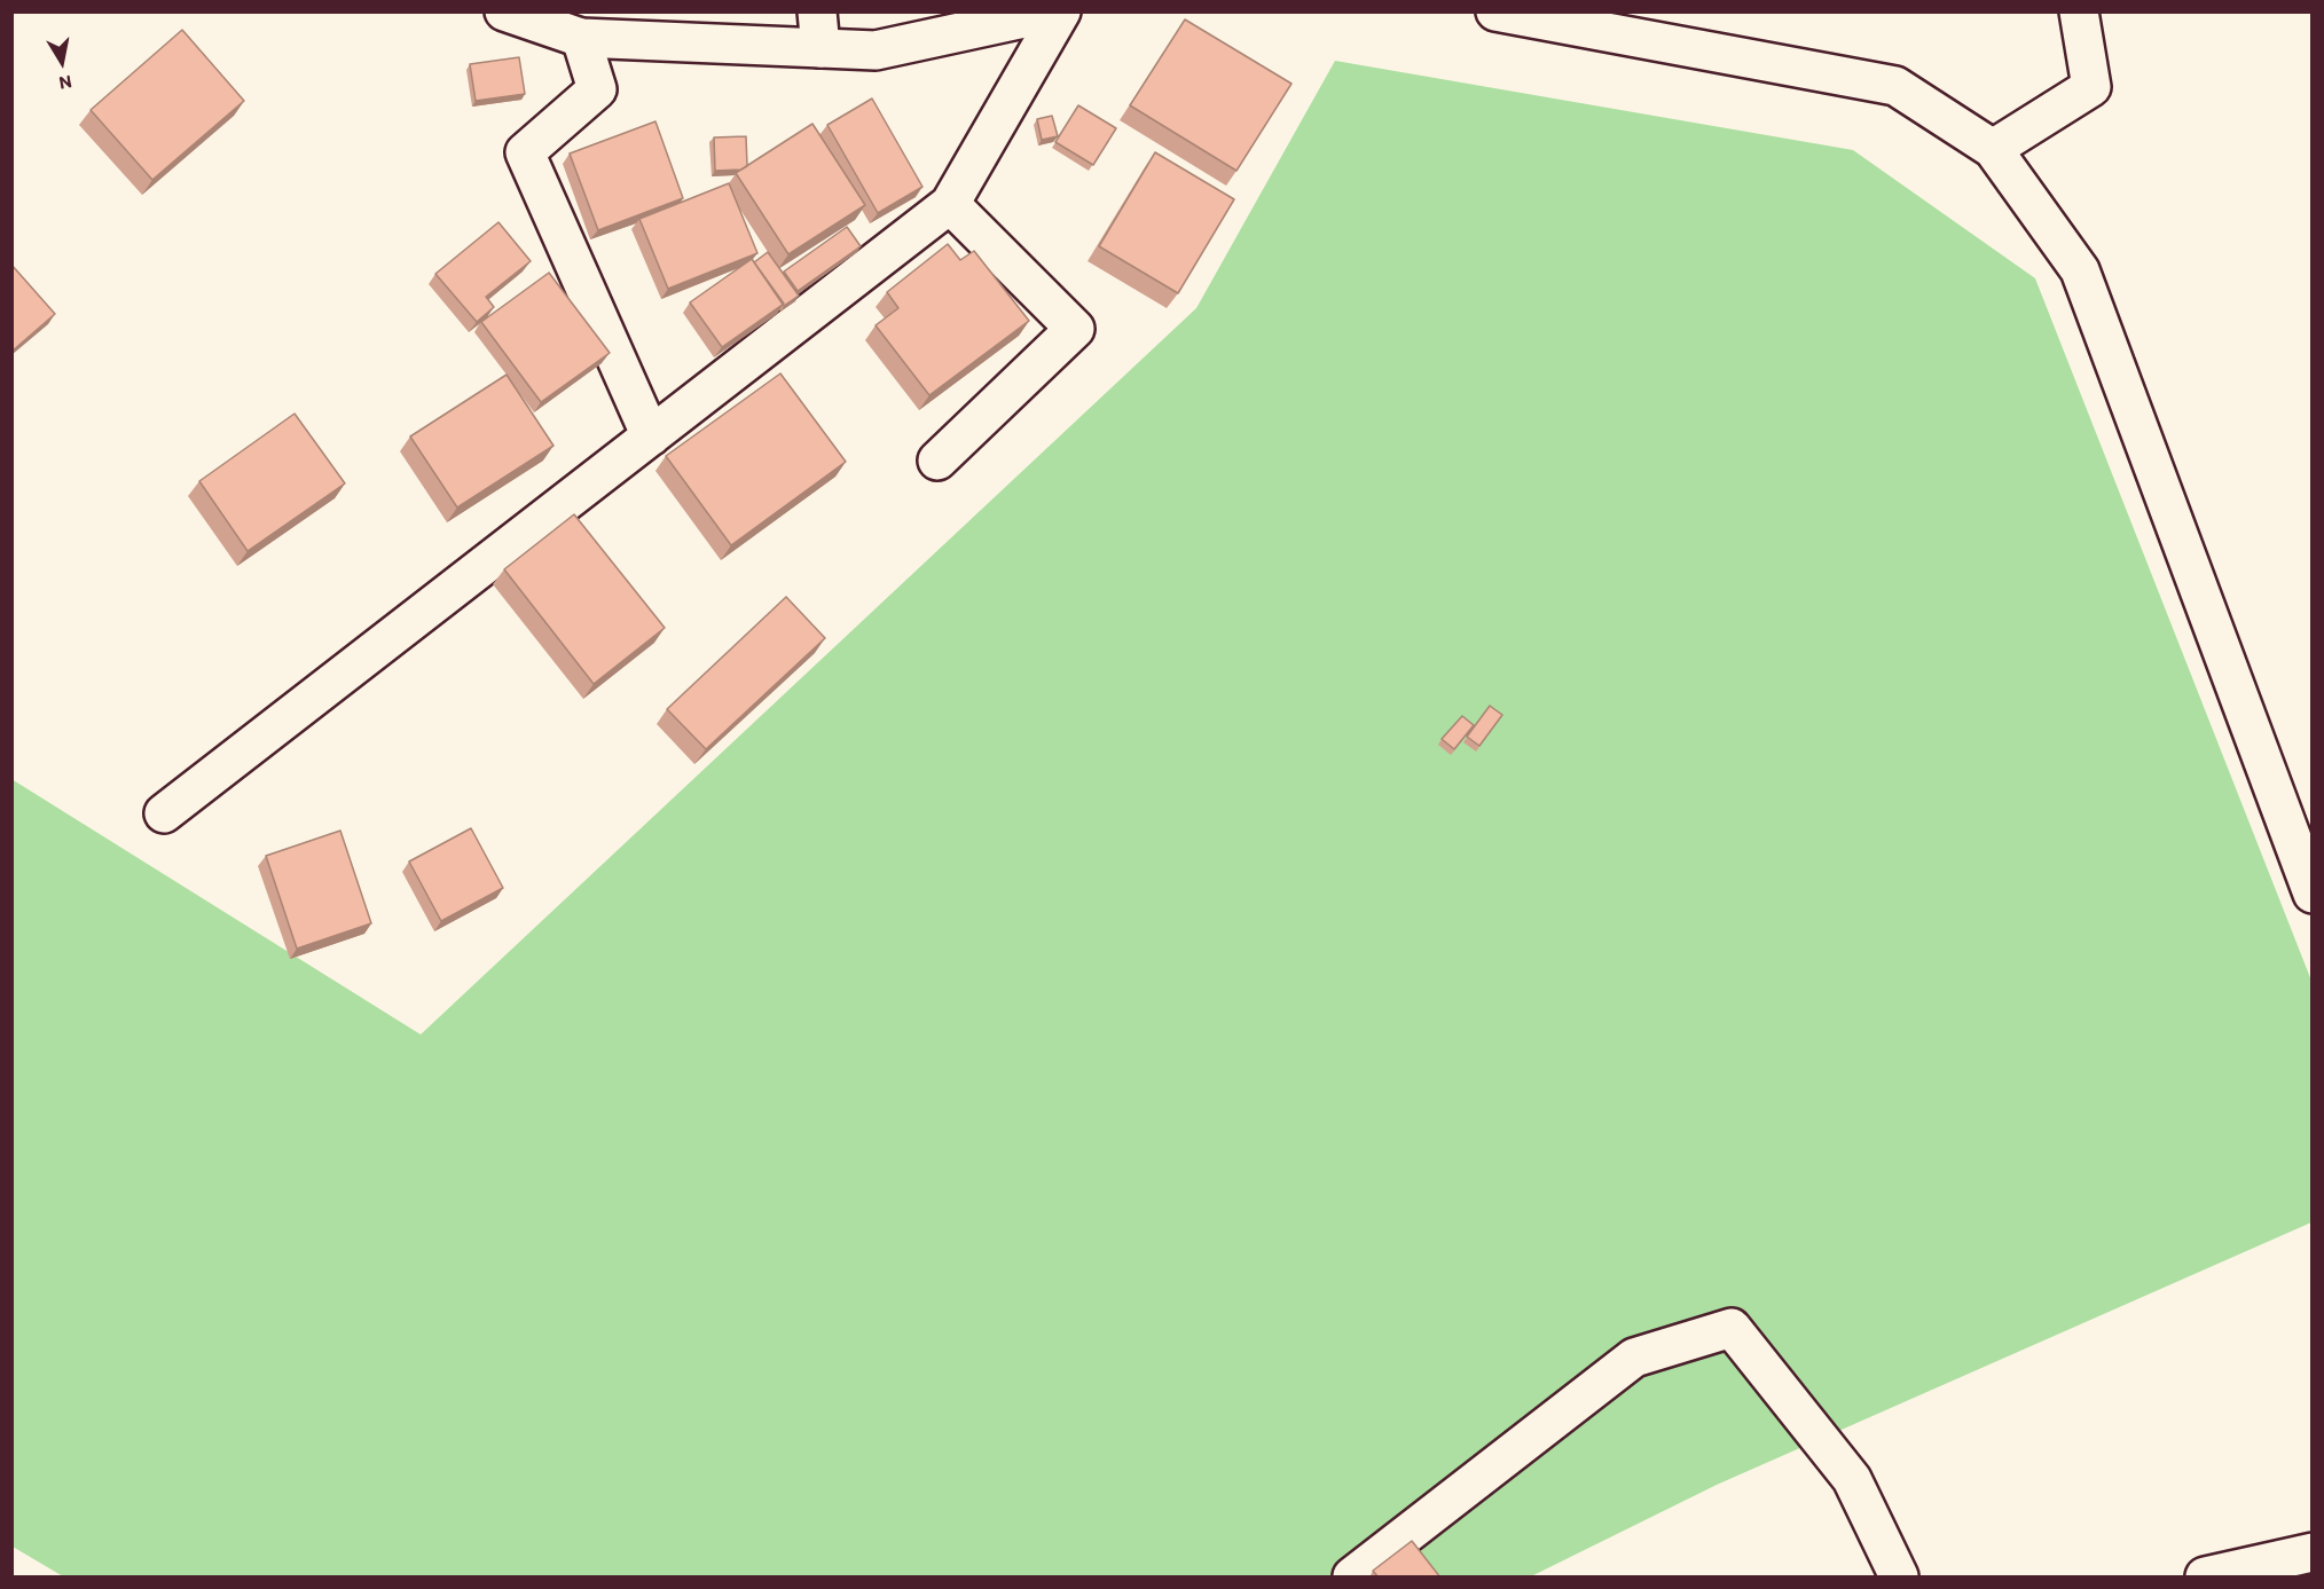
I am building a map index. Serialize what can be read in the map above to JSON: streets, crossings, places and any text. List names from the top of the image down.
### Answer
{
  "north": "bottom"
}
